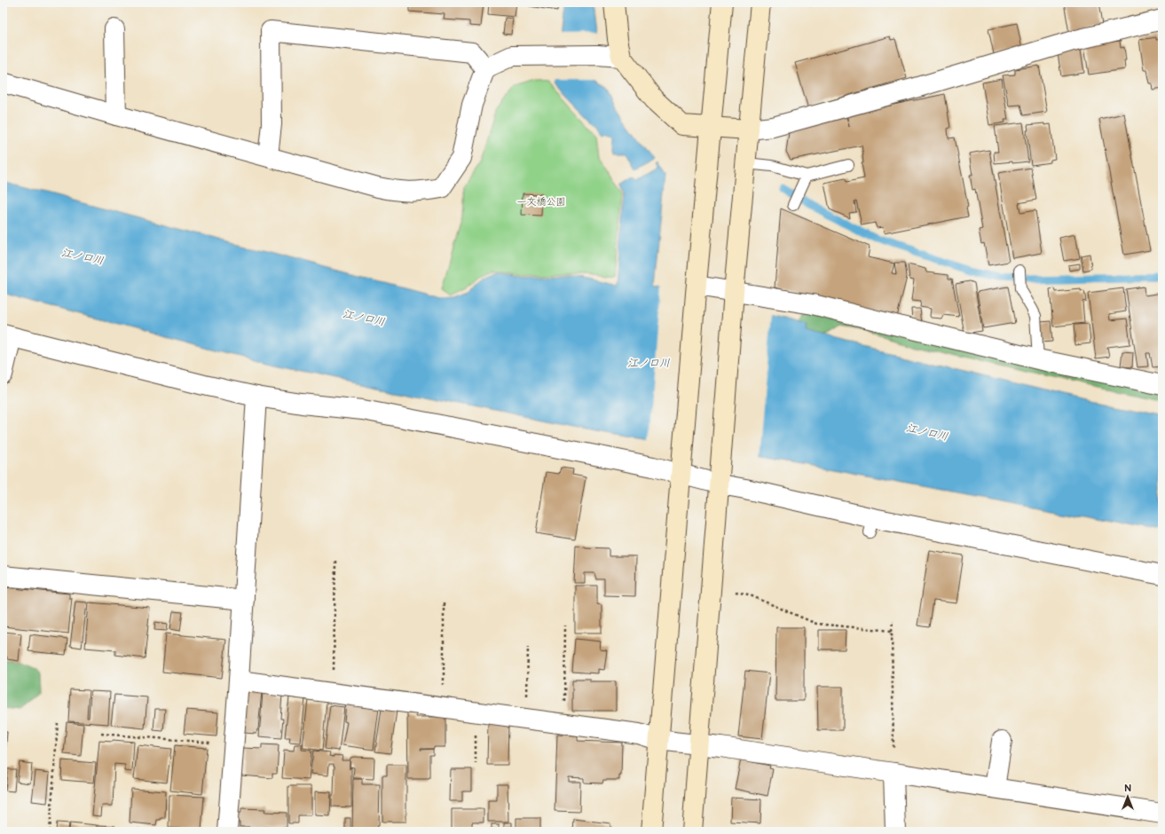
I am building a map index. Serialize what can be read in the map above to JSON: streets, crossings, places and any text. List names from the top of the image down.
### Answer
{
  "water": ["江ノ口川"],
  "parks": ["一文橋公園"],
  "north": "top"
}
